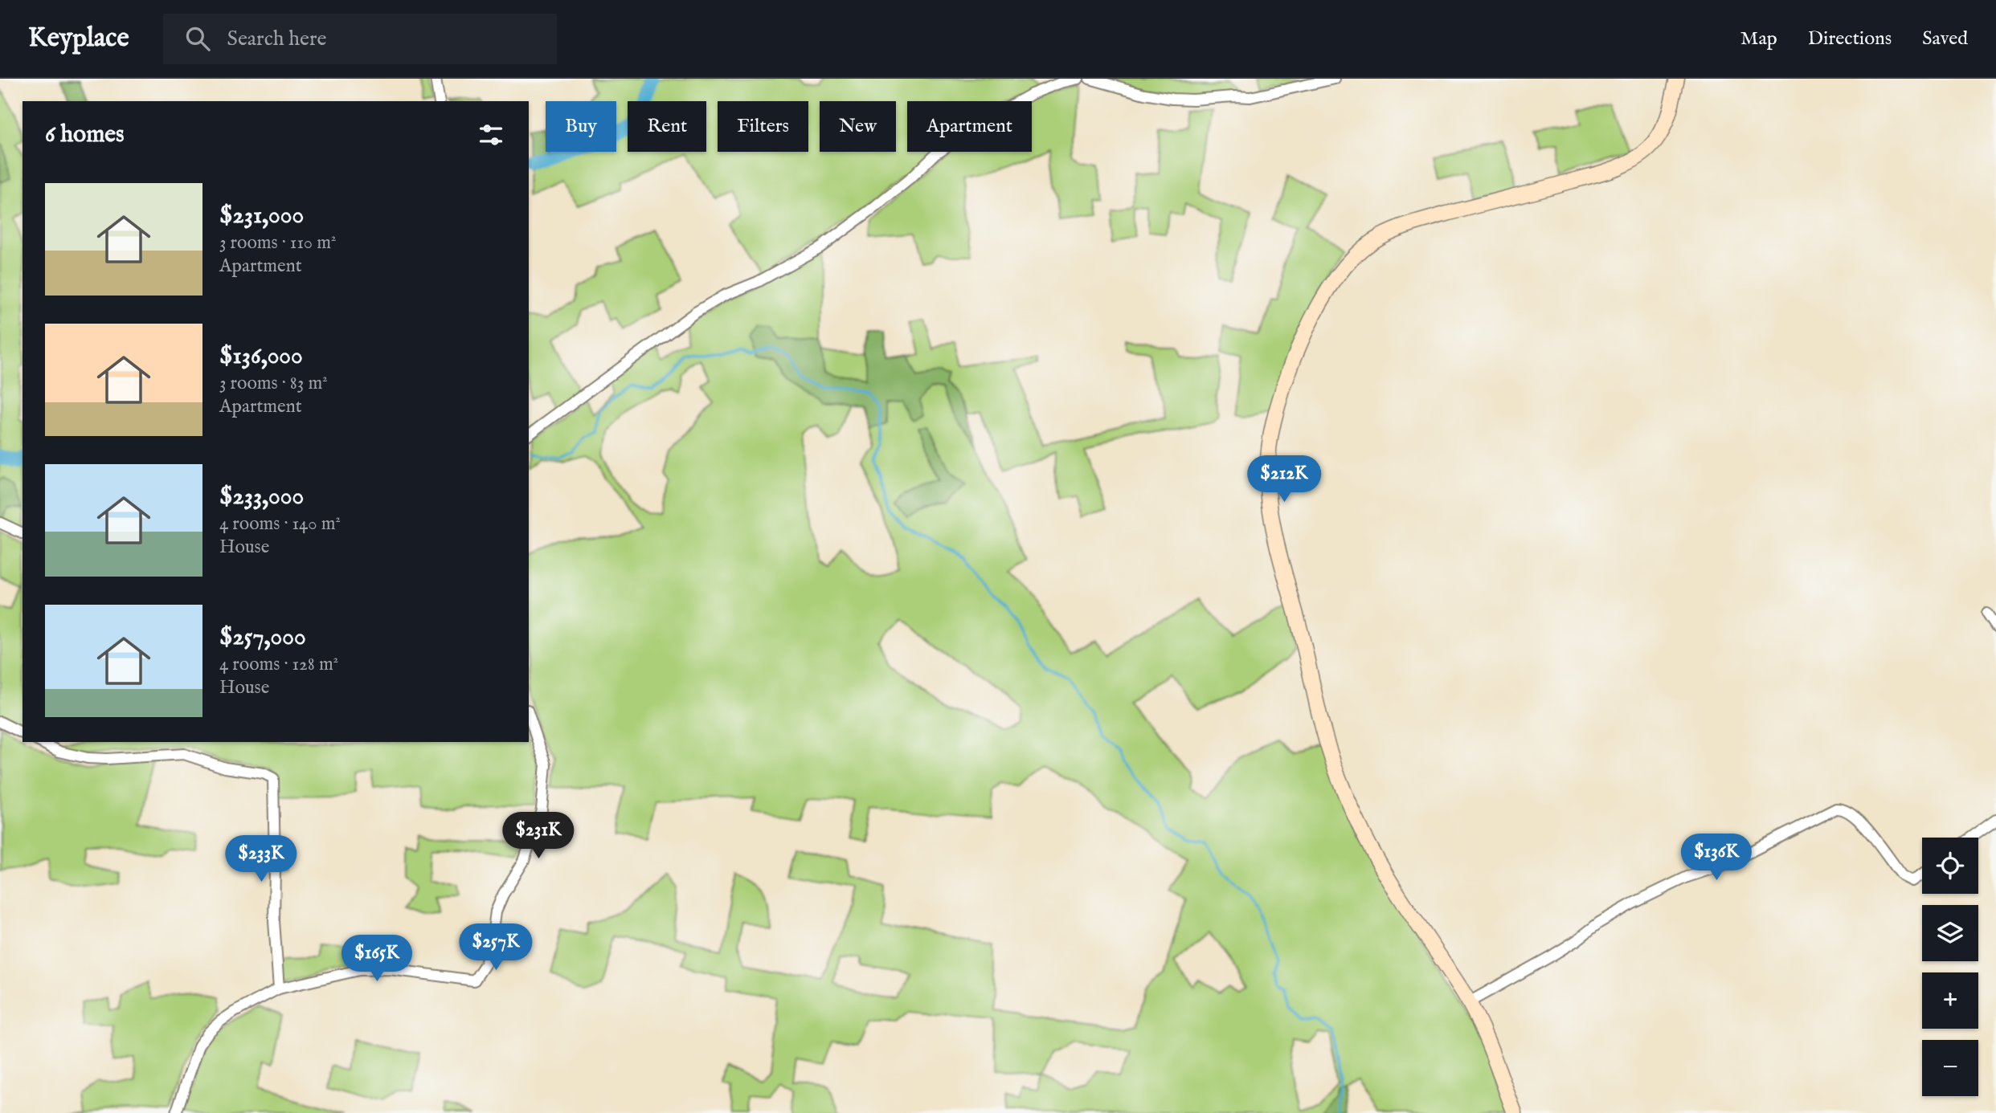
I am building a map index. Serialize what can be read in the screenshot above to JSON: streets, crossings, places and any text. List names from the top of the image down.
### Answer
{
  "page": {
    "header": "Keyplace",
    "search": "Search here",
    "nav": ["Map", "Directions", "Saved"],
    "chip": [
      "Buy",
      "Rent",
      "Filters",
      "New",
      "Apartment"
    ],
    "heading": "6 homes",
    "list": [
      {
        "name": "$231,000",
        "note": "3 rooms · 110 m² · Apartment"
      },
      {
        "name": "$136,000",
        "note": "3 rooms · 83 m² · Apartment"
      },
      {
        "name": "$233,000",
        "note": "4 rooms · 140 m² · House"
      },
      {
        "name": "$257,000",
        "note": "4 rooms · 128 m² · House"
      }
    ],
    "price": [
      "$212K",
      "$231K",
      "$136K",
      "$233K",
      "$257K",
      "$165K"
    ],
    "map_buttons": ["+", "−"]
  }
}
